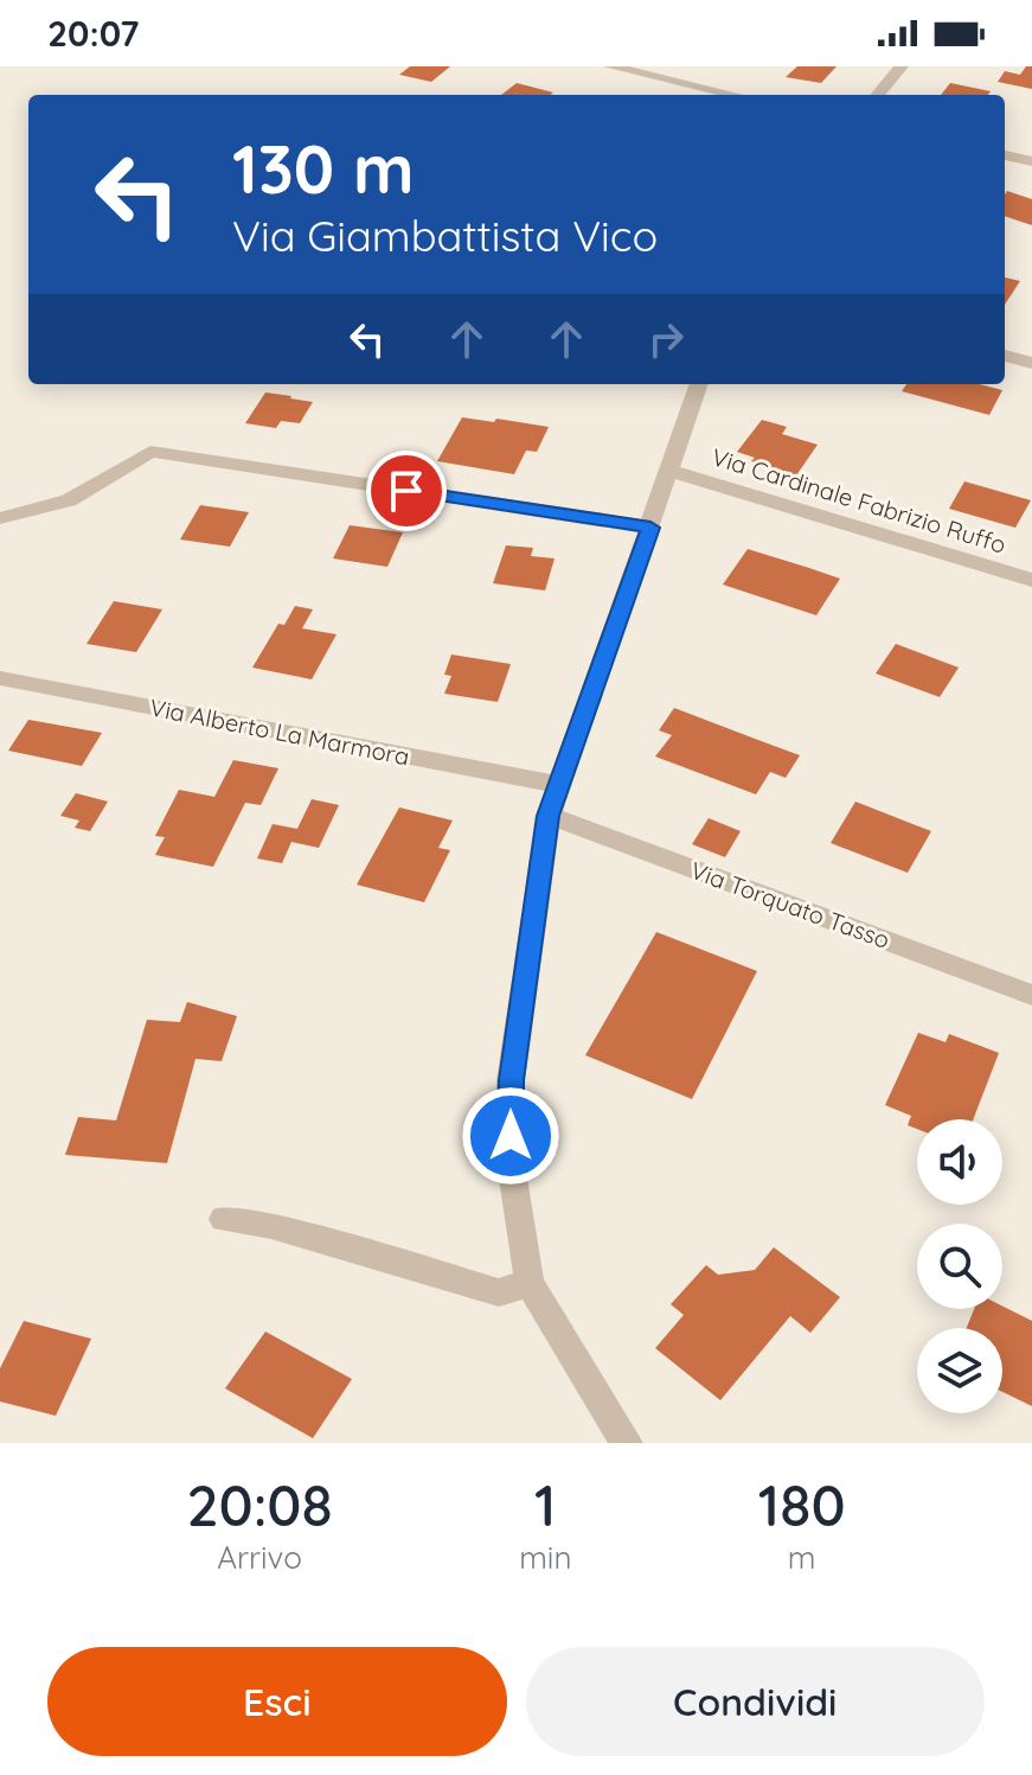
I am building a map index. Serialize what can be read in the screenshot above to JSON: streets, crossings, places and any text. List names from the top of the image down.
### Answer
{
  "streets": {
    "street": ["Via Cardinale Fabrizio Ruffo", "Via Alberto La Marmora", "Via Torquato Tasso"]
  },
  "page": {
    "status": "20:07",
    "turn": ["130 m", "Via Giambattista Vico"],
    "eta": [
      "20:08",
      "Arrivo",
      "1",
      "min",
      "180",
      "m"
    ],
    "buttons": ["Esci", "Condividi"]
  }
}
